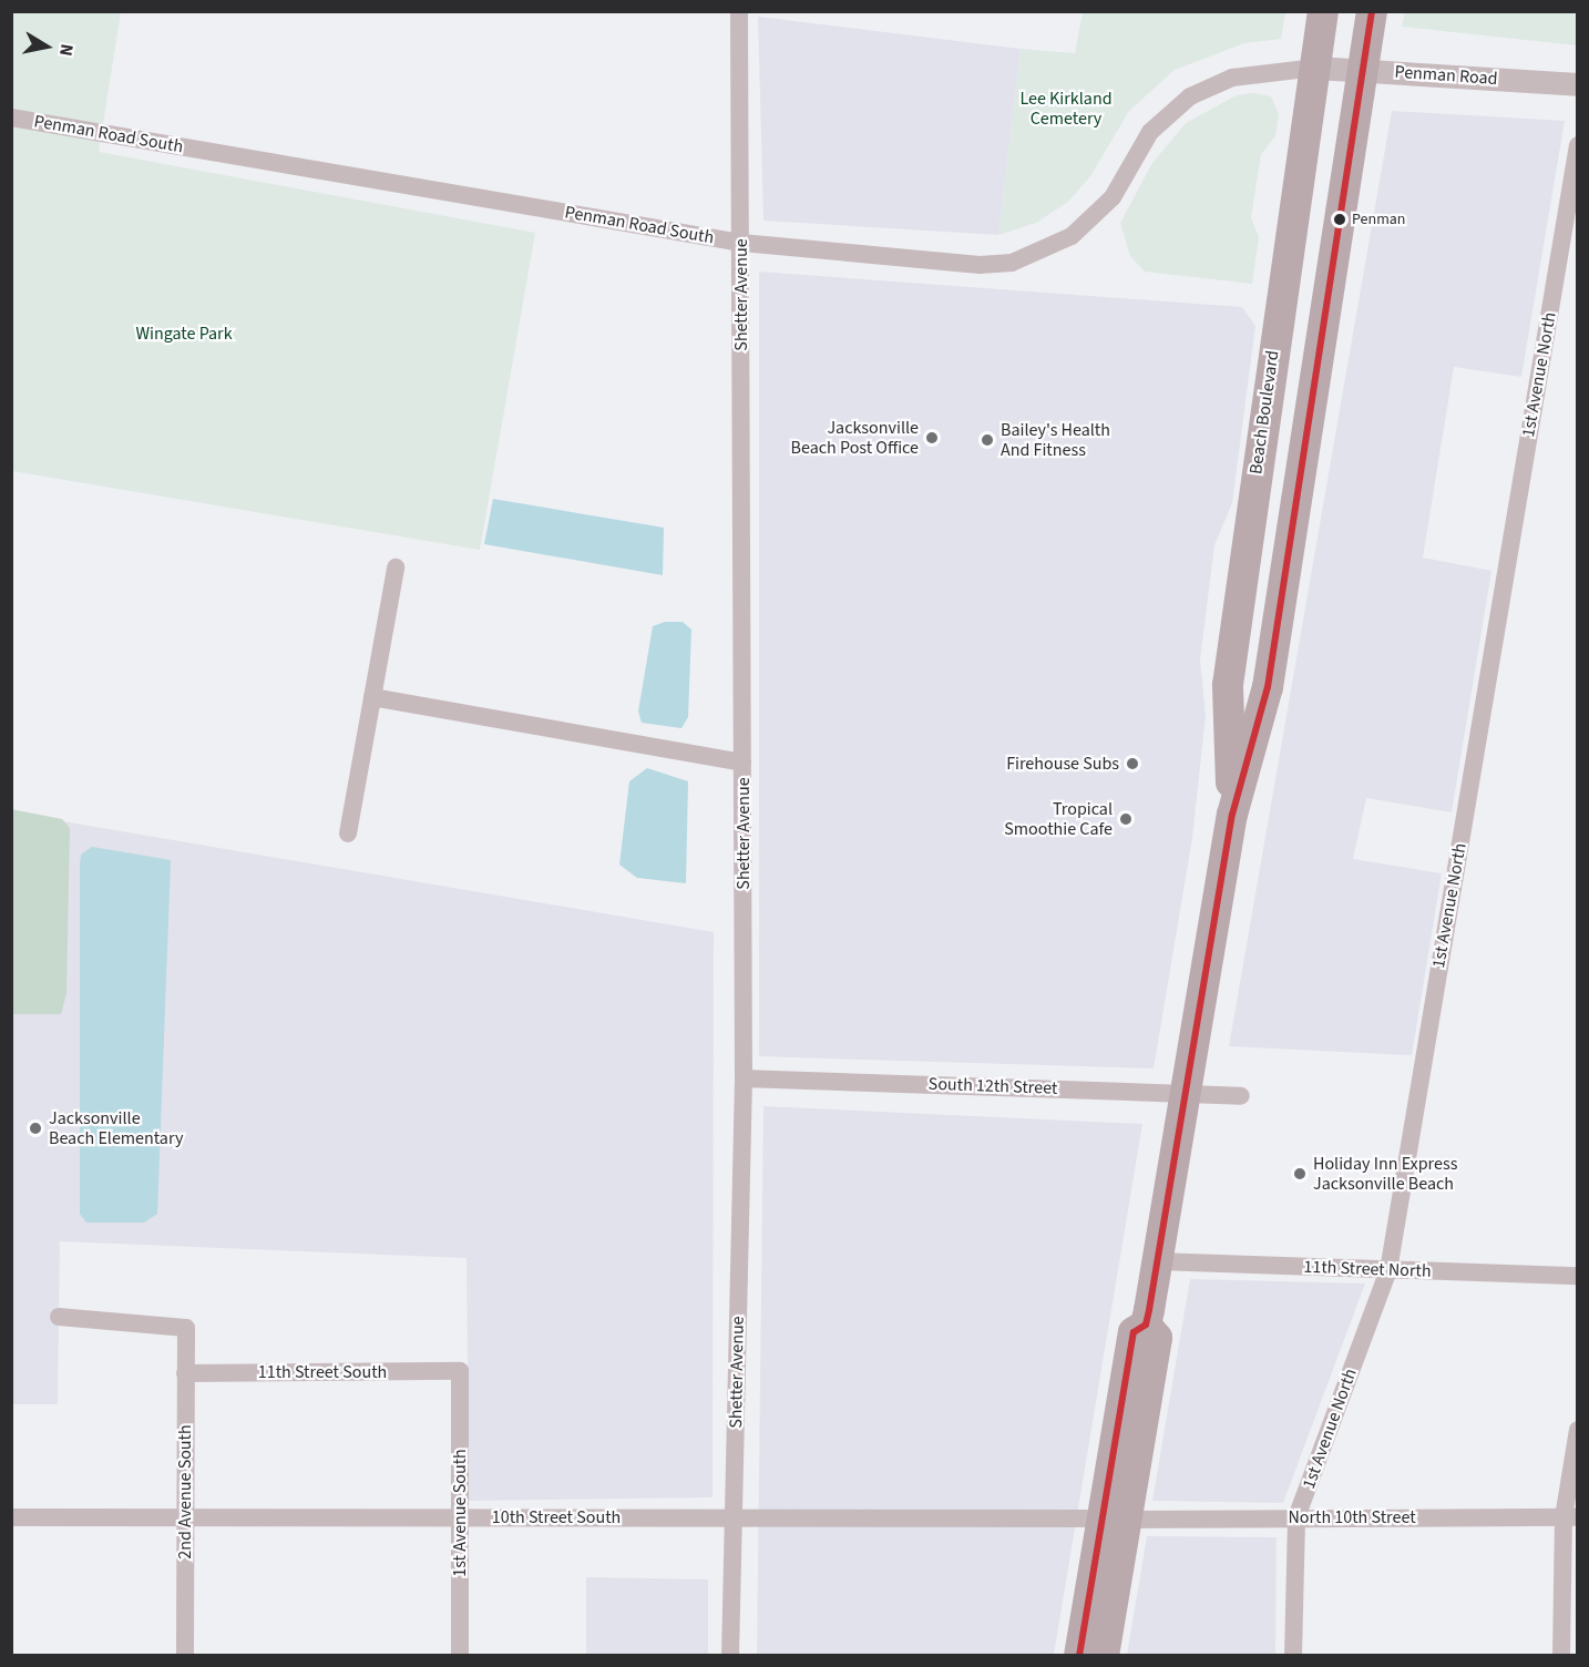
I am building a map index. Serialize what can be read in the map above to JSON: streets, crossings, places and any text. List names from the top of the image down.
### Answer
{
  "streets": {
    "highway": ["Beach Boulevard"],
    "street": [
      "Penman Road",
      "Penman Road South",
      "Shetter Avenue",
      "1st Avenue North",
      "South 12th Street",
      "11th Street North",
      "11th Street South",
      "2nd Avenue South",
      "1st Avenue South",
      "10th Street South",
      "North 10th Street"
    ]
  },
  "crossings": [
    ["Penman Road", "Penman Road South"],
    ["Penman Road", "Beach Boulevard"],
    ["Penman Road South", "Shetter Avenue"],
    ["Penman Road South", "Beach Boulevard"],
    ["Shetter Avenue", "South 12th Street"],
    ["Shetter Avenue", "10th Street South"],
    ["1st Avenue North", "11th Street North"],
    ["1st Avenue North", "North 10th Street"],
    ["11th Street South", "2nd Avenue South"],
    ["11th Street South", "1st Avenue South"],
    ["2nd Avenue South", "10th Street South"],
    ["1st Avenue South", "10th Street South"],
    ["10th Street South", "North 10th Street"]
  ],
  "parks": ["Lee Kirkland Cemetery", "Wingate Park"],
  "places": [
    "Penman",
    "Jacksonville Beach Post Office",
    "Bailey's Health And Fitness",
    "Firehouse Subs",
    "Tropical Smoothie Cafe",
    "Jacksonville Beach Elementary",
    "Holiday Inn Express Jacksonville Beach"
  ],
  "north": "right"
}
